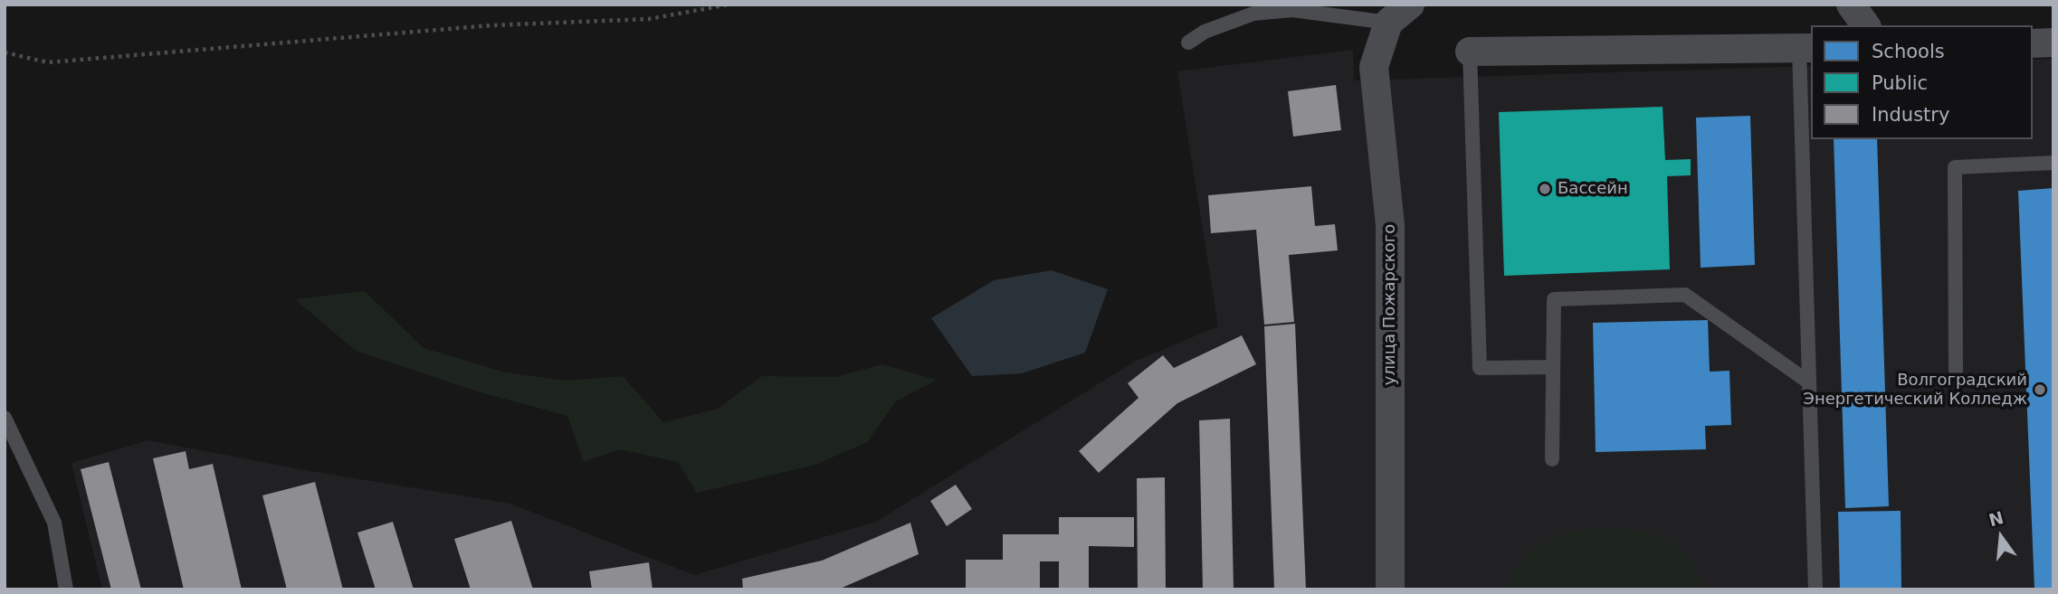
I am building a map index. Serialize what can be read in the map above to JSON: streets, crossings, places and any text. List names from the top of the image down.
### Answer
{
  "streets": {
    "street": ["улица Пожарского"]
  },
  "places": ["Бассейн", "Волгоградский Энергетический Колледж"],
  "legend": ["Schools", "Public", "Industry"],
  "north": "top"
}
